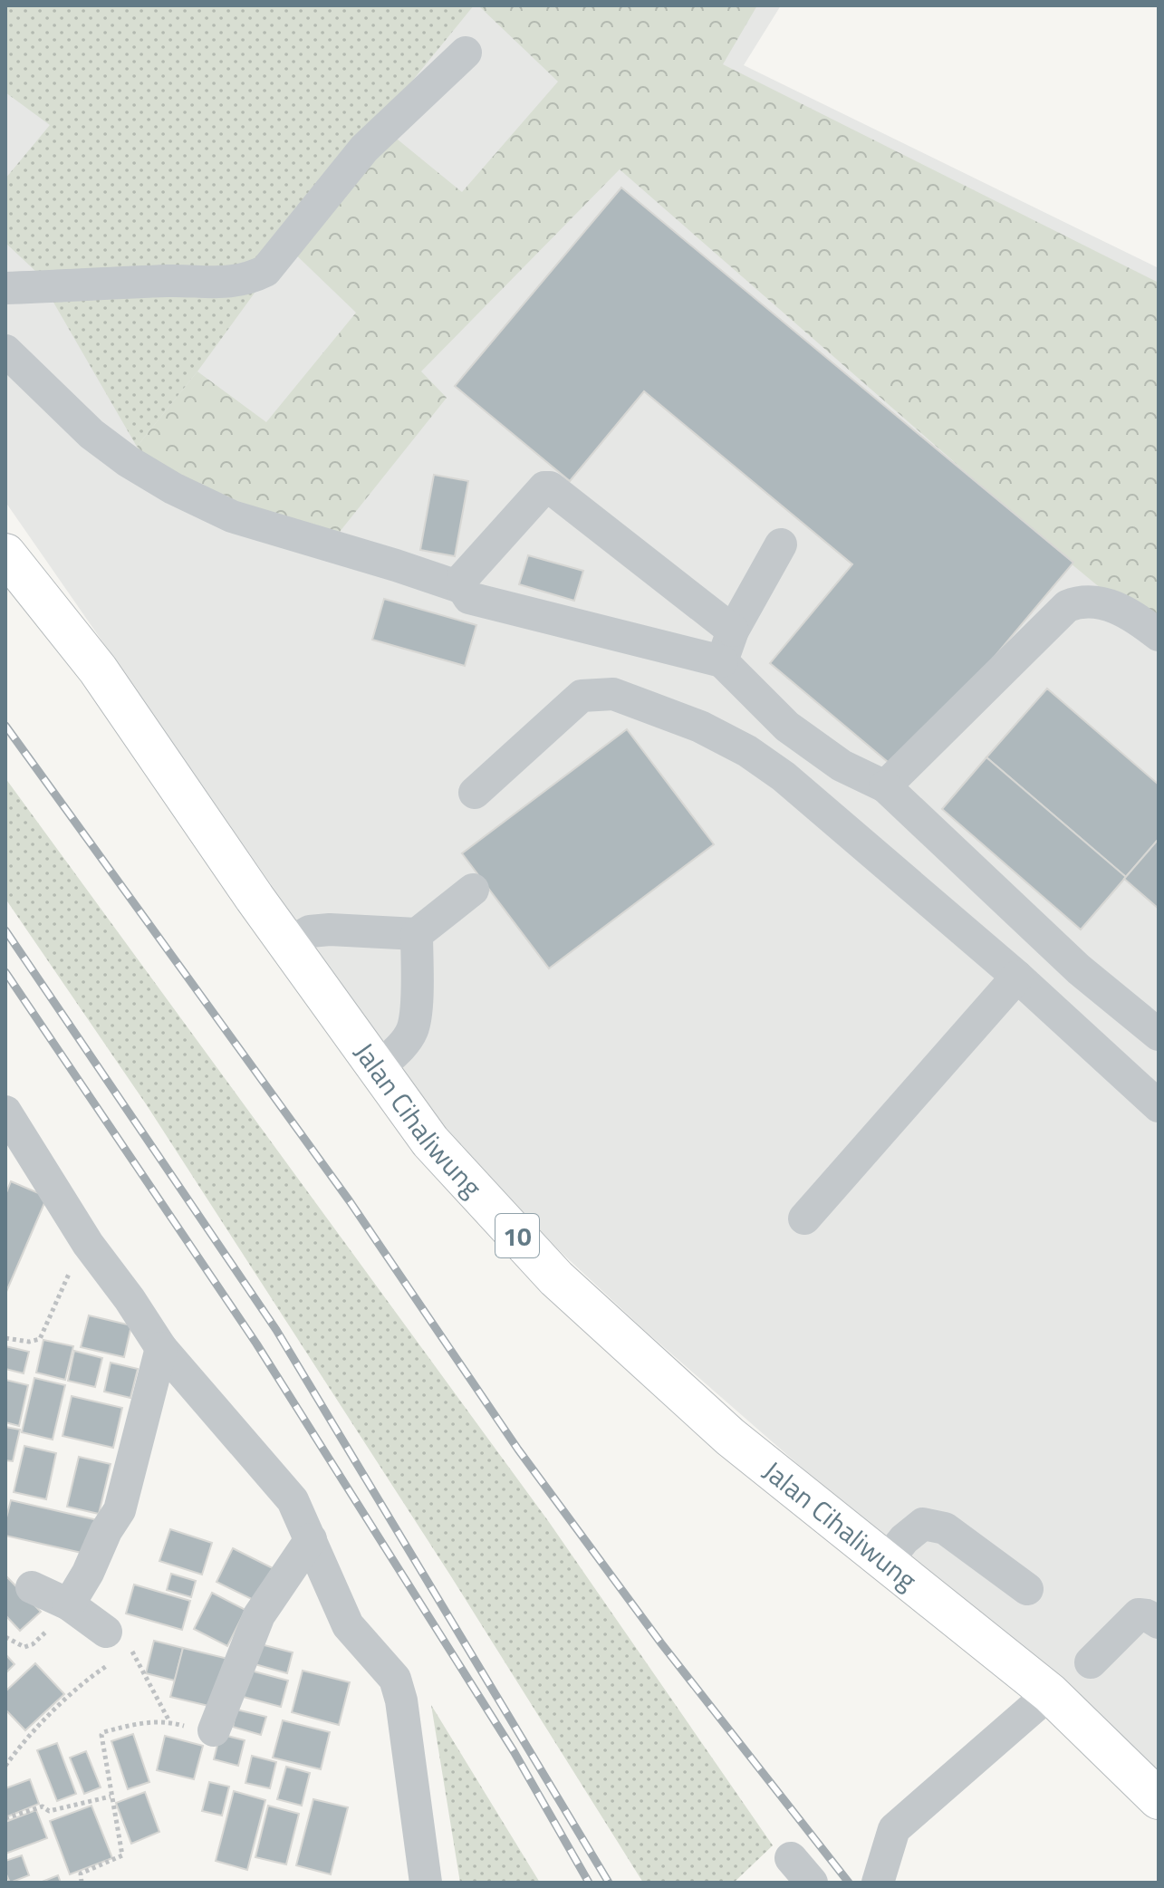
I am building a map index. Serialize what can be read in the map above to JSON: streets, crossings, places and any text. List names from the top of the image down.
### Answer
{
  "streets": {
    "highway": ["Jalan Cihaliwung", "10"]
  }
}
